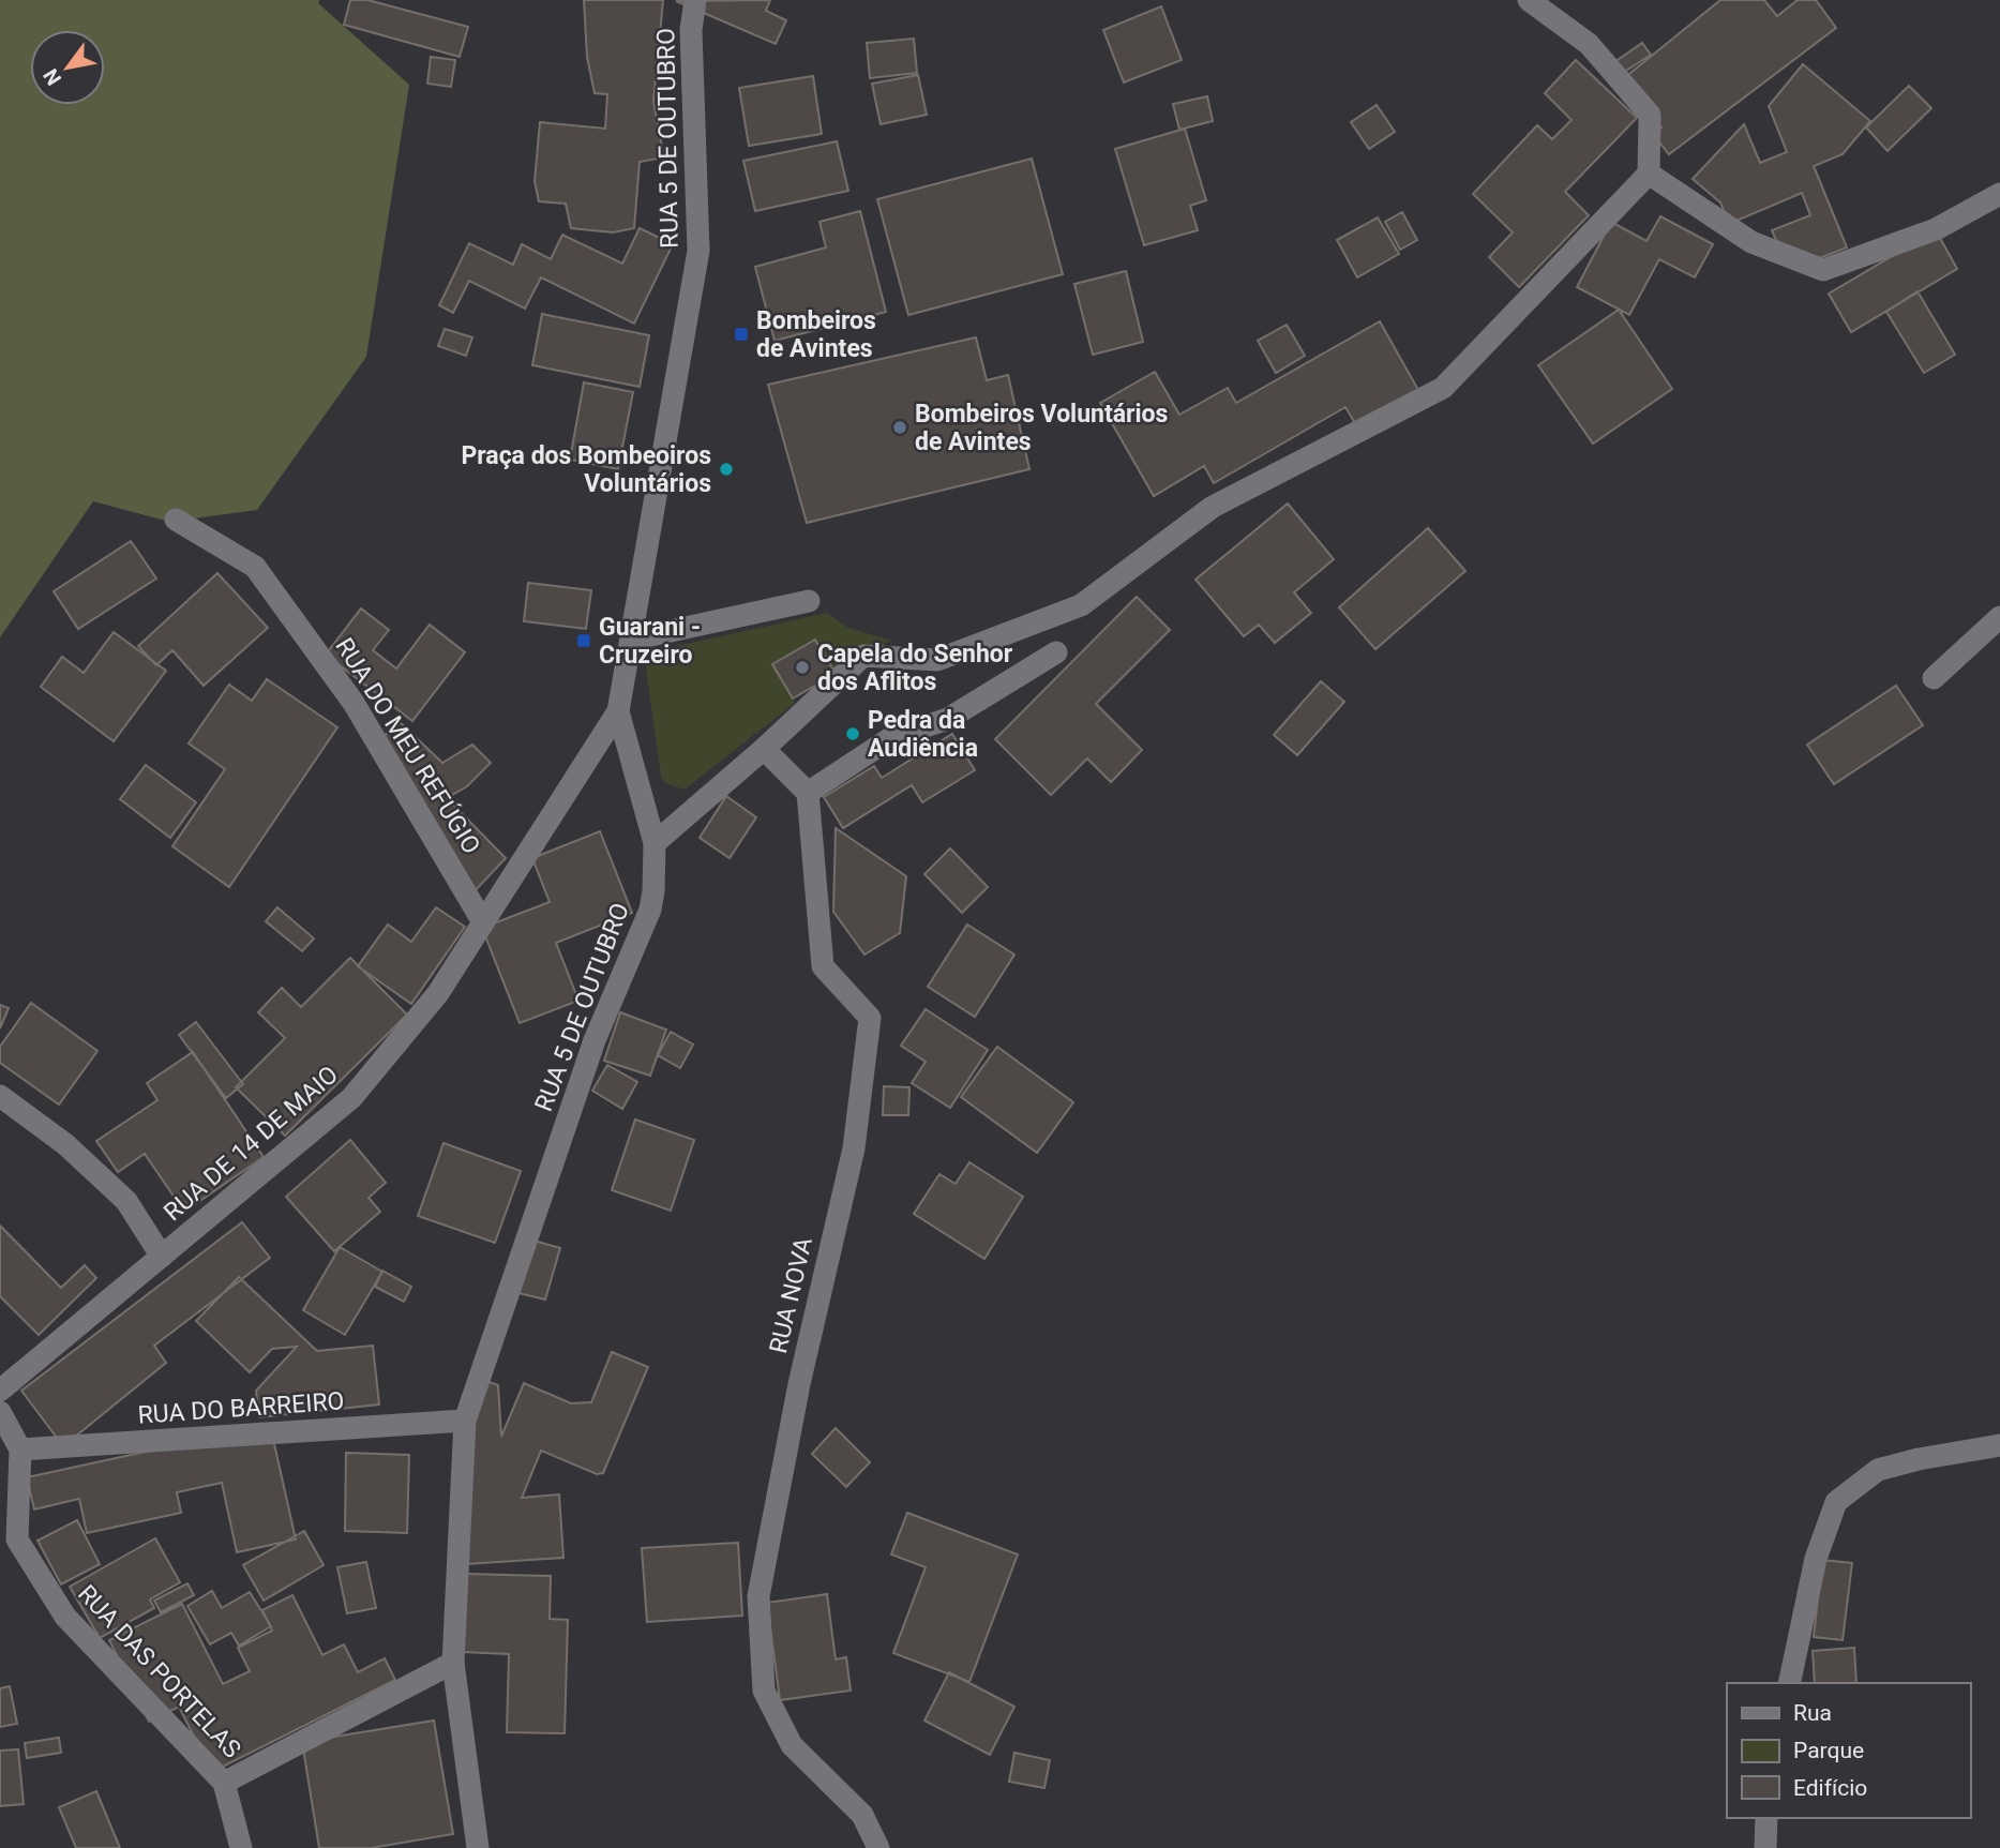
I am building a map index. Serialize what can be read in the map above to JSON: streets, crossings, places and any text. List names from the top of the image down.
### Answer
{
  "streets": {
    "street": [
      "RUA 5 DE OUTUBRO",
      "RUA DO MEU REFÚGIO",
      "RUA DE 14 DE MAIO",
      "RUA NOVA",
      "RUA DO BARREIRO",
      "RUA DAS PORTELAS"
    ]
  },
  "crossings": [
    ["RUA 5 DE OUTUBRO", "RUA DE 14 DE MAIO"],
    ["RUA 5 DE OUTUBRO", "RUA DO BARREIRO"],
    ["RUA DO MEU REFÚGIO", "RUA DE 14 DE MAIO"],
    ["RUA DO BARREIRO", "RUA DAS PORTELAS"]
  ],
  "places": {
    "transit": ["Bombeiros de Avintes", "Guarani - Cruzeiro"],
    "other": [
      "Bombeiros Voluntários de Avintes",
      "Praça dos Bombeoiros Voluntários",
      "Capela do Senhor dos Aflitos",
      "Pedra da Audiência"
    ]
  },
  "legend": ["Rua", "Parque", "Edifício"],
  "north": "bottom left"
}
